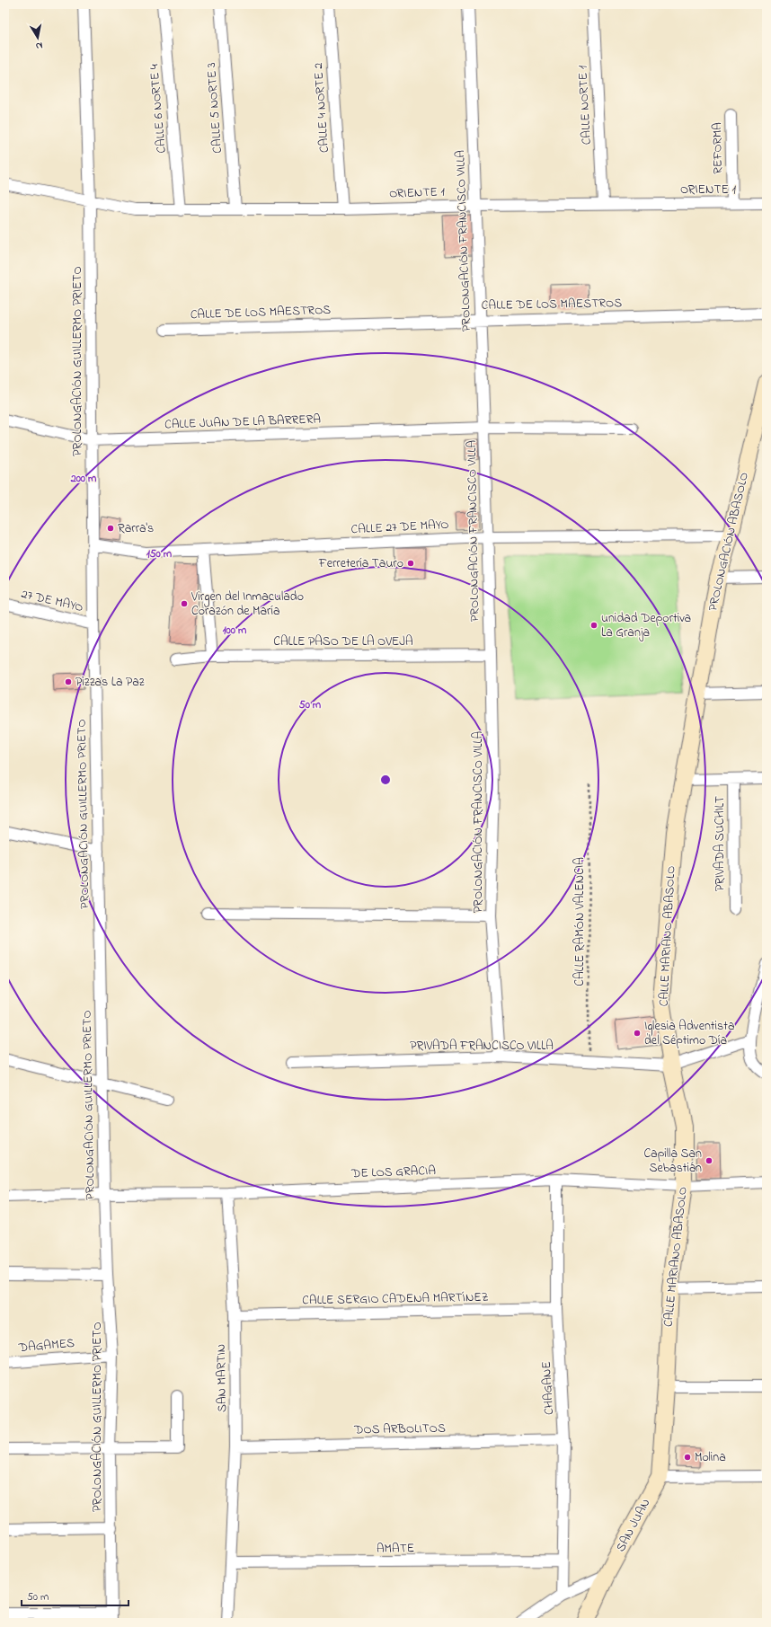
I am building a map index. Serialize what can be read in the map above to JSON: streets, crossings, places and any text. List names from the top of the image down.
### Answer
{
  "streets": {
    "street": [
      "CALLE NORTE 1",
      "CALLE 5 NORTE 3",
      "CALLE 4 NORTE 2",
      "CALLE 6 NORTE 4",
      "REFORMA",
      "ORIENTE 1",
      "PROLONGACIÓN FRANCISCO VILLA",
      "CALLE DE LOS MAESTROS",
      "PROLONGACIÓN GUILLERMO PRIETO",
      "CALLE JUAN DE LA BARRERA",
      "CALLE 27 DE MAYO",
      "PROLONGACIÓN ABASOLO",
      "27 DE MAYO",
      "CALLE PASO DE LA OVEJA",
      "PRIVADA SUCHILT",
      "CALLE MARIANO ABASOLO",
      "PRIVADA FRANCISCO VILLA",
      "DE LOS GRACIA",
      "CALLE SERGIO CADENA MARTÍNEZ",
      "DAGAMES",
      "SAN MARTIN",
      "CHAGANE",
      "DOS ARBOLITOS",
      "SAN JUAN",
      "AMATE"
    ],
    "path": ["CALLE RAMÓN VALENCIA"]
  },
  "crossings": [
    ["CALLE NORTE 1", "ORIENTE 1"],
    ["CALLE 5 NORTE 3", "ORIENTE 1"],
    ["CALLE 4 NORTE 2", "ORIENTE 1"],
    ["CALLE 6 NORTE 4", "ORIENTE 1"],
    ["REFORMA", "ORIENTE 1"],
    ["ORIENTE 1", "PROLONGACIÓN FRANCISCO VILLA"],
    ["ORIENTE 1", "PROLONGACIÓN GUILLERMO PRIETO"],
    ["PROLONGACIÓN FRANCISCO VILLA", "CALLE DE LOS MAESTROS"],
    ["PROLONGACIÓN FRANCISCO VILLA", "CALLE JUAN DE LA BARRERA"],
    ["PROLONGACIÓN FRANCISCO VILLA", "CALLE 27 DE MAYO"],
    ["PROLONGACIÓN FRANCISCO VILLA", "CALLE PASO DE LA OVEJA"],
    ["PROLONGACIÓN FRANCISCO VILLA", "PRIVADA FRANCISCO VILLA"],
    ["PROLONGACIÓN GUILLERMO PRIETO", "CALLE JUAN DE LA BARRERA"],
    ["PROLONGACIÓN GUILLERMO PRIETO", "CALLE 27 DE MAYO"],
    ["PROLONGACIÓN GUILLERMO PRIETO", "27 DE MAYO"],
    ["PROLONGACIÓN GUILLERMO PRIETO", "DE LOS GRACIA"],
    ["PROLONGACIÓN GUILLERMO PRIETO", "DAGAMES"],
    ["CALLE 27 DE MAYO", "PROLONGACIÓN ABASOLO"],
    ["PROLONGACIÓN ABASOLO", "CALLE MARIANO ABASOLO"],
    ["CALLE RAMÓN VALENCIA", "PRIVADA FRANCISCO VILLA"],
    ["CALLE MARIANO ABASOLO", "PRIVADA FRANCISCO VILLA"],
    ["CALLE MARIANO ABASOLO", "DE LOS GRACIA"],
    ["CALLE MARIANO ABASOLO", "SAN JUAN"],
    ["DE LOS GRACIA", "SAN MARTIN"],
    ["DE LOS GRACIA", "CHAGANE"],
    ["CALLE SERGIO CADENA MARTÍNEZ", "SAN MARTIN"],
    ["CALLE SERGIO CADENA MARTÍNEZ", "CHAGANE"],
    ["SAN MARTIN", "DOS ARBOLITOS"],
    ["SAN MARTIN", "AMATE"],
    ["CHAGANE", "DOS ARBOLITOS"],
    ["CHAGANE", "AMATE"]
  ],
  "places": [
    "Rarra's",
    "Ferretería Tauro",
    "Virgen del Inmaculado Corazón de María",
    "unidad Deportiva La Granja",
    "Pizzas La Paz",
    "Iglesia Adventista del Séptimo Día",
    "Capilla San Sebastián",
    "Molina"
  ],
  "scale_bar": "50 m",
  "north": "bottom",
  "rings": [
    "200 m",
    "150 m",
    "100 m",
    "50 m"
  ]
}
